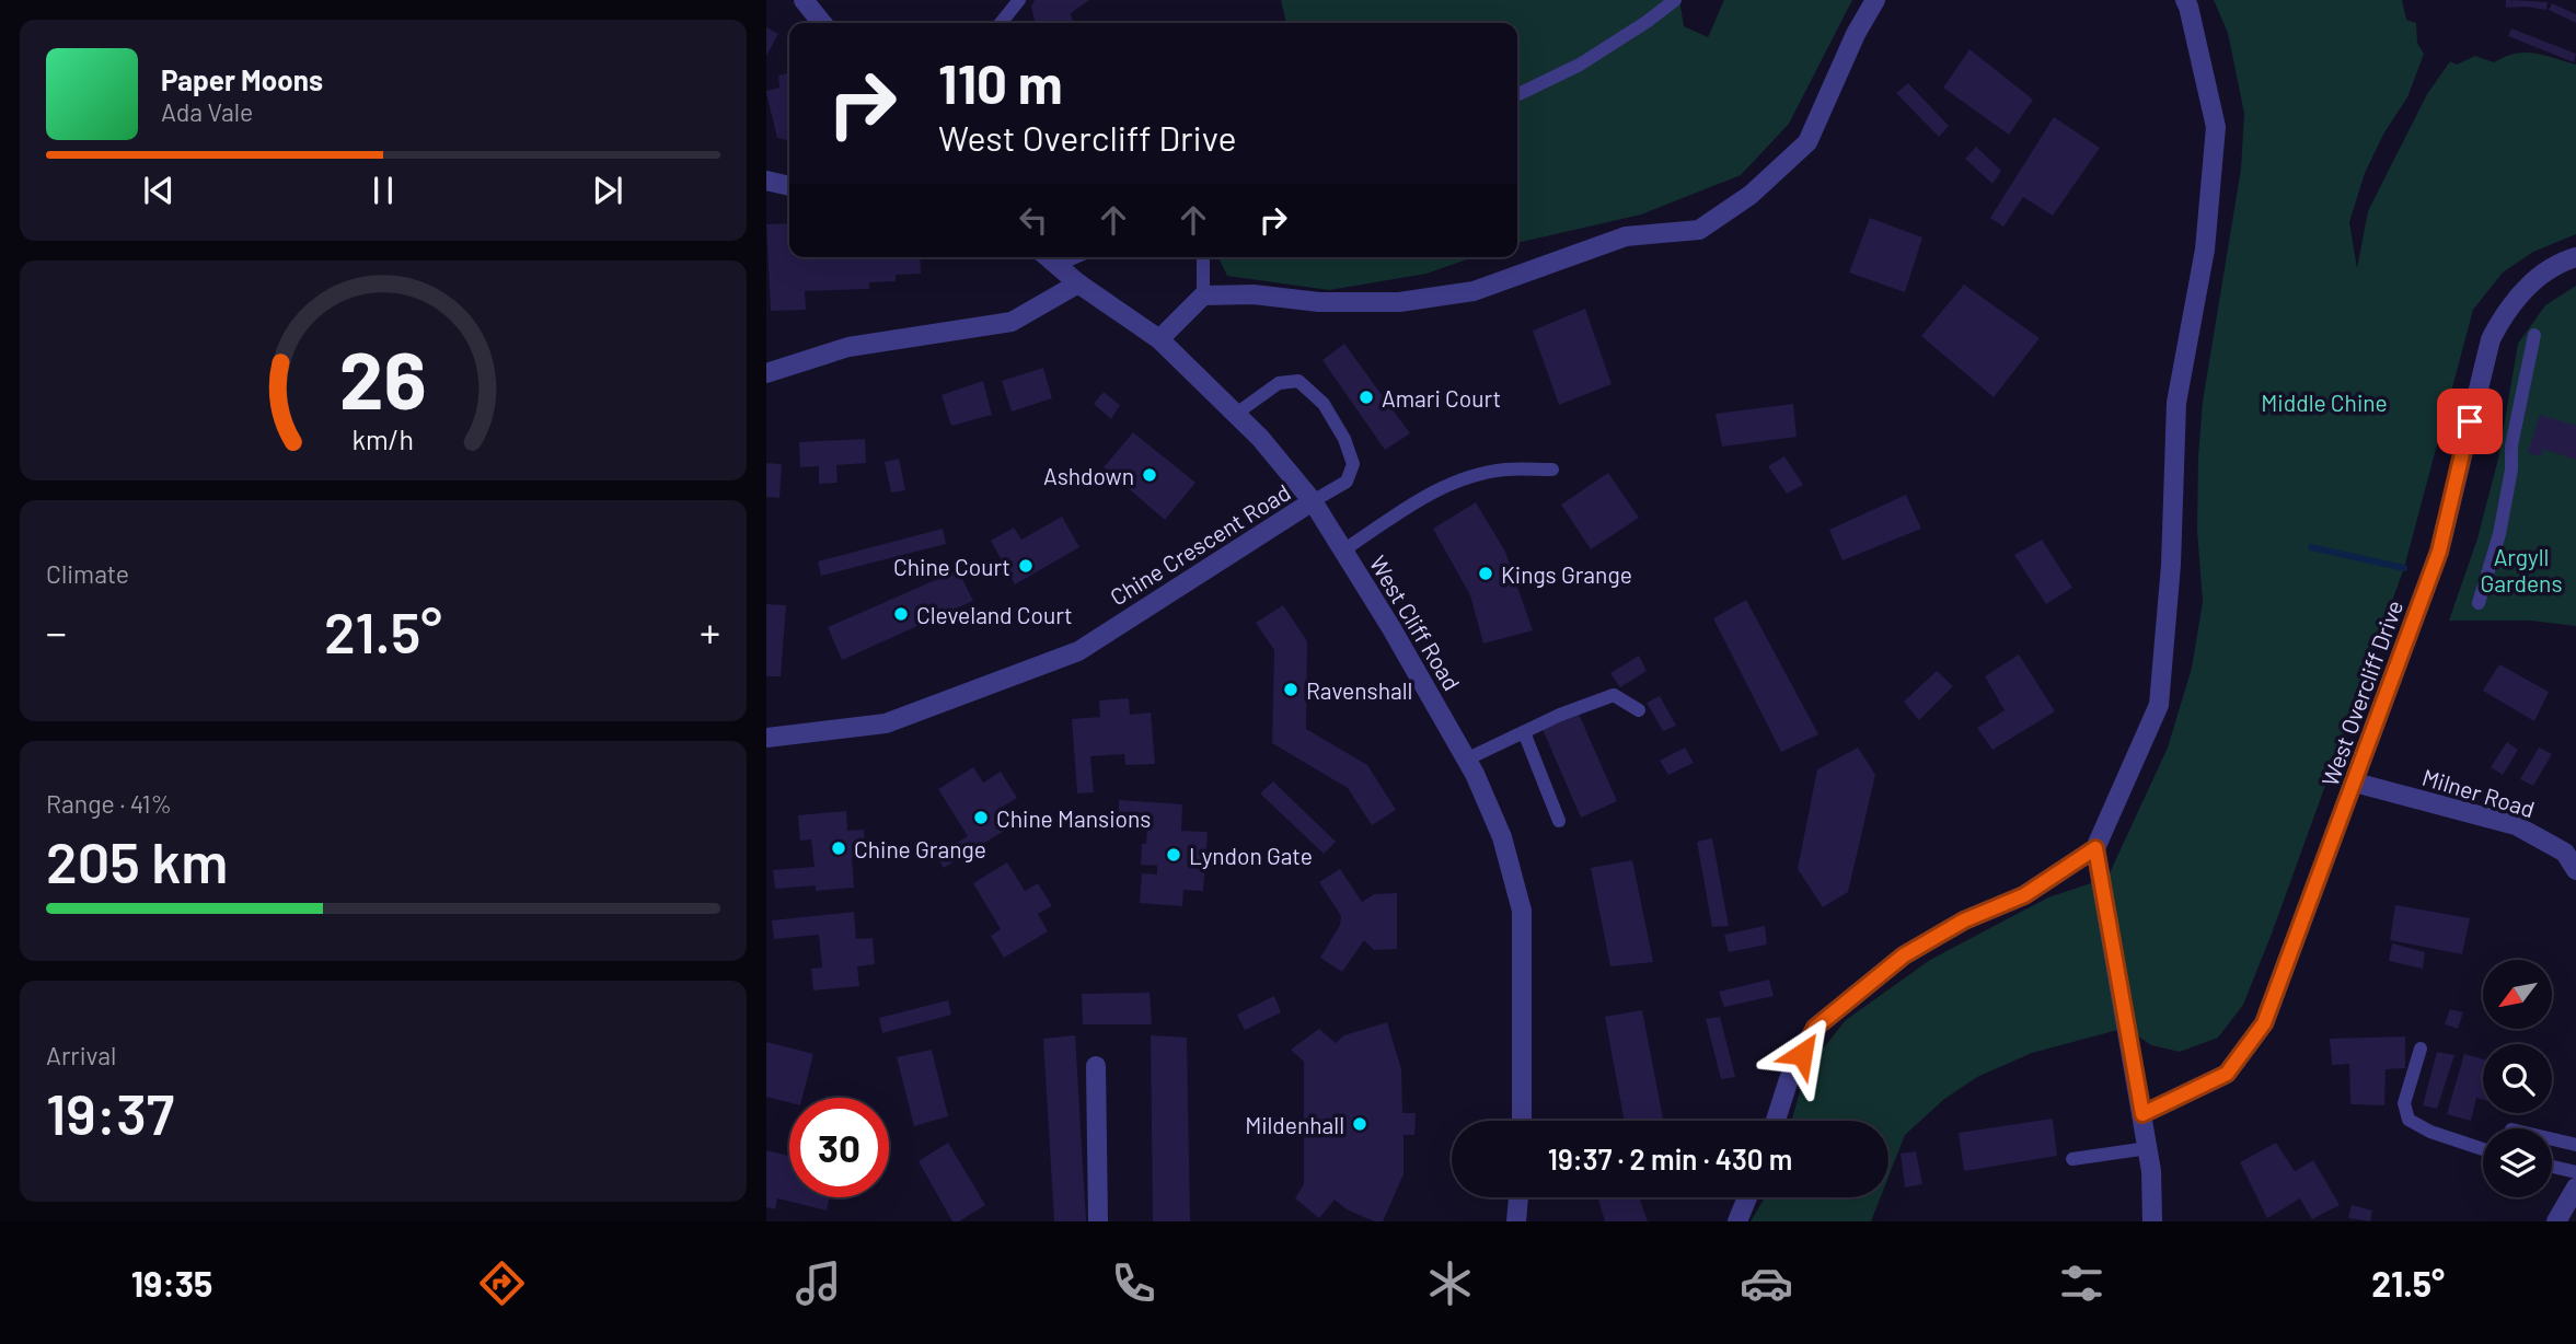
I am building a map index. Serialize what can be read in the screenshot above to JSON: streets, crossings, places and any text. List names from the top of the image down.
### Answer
{
  "streets": {
    "street": [
      "Chine Crescent Road",
      "West Cliff Road",
      "West Overcliff Drive",
      "Milner Road"
    ]
  },
  "crossings": [
    ["Chine Crescent Road", "West Cliff Road"],
    ["West Overcliff Drive", "Milner Road"]
  ],
  "parks": ["Middle Chine", "Argyll Gardens"],
  "places": [
    "Amari Court",
    "Ashdown",
    "Chine Court",
    "Kings Grange",
    "Cleveland Court",
    "Ravenshall",
    "Chine Mansions",
    "Chine Grange",
    "Lyndon Gate",
    "Mildenhall"
  ],
  "north": "bottom left",
  "page": {
    "turn": ["110 m", "West Overcliff Drive"],
    "song": ["Paper Moons", "Ada Vale"],
    "tile": [
      "Climate",
      ["Range · 41%", "205 km"],
      ["Arrival", "19:37"]
    ],
    "heat": ["−", "21.5°", "+"],
    "limit": "30",
    "trip": "19:37 · 2 min · 430 m",
    "tabs": ["19:35", "21.5°"],
    "gauge": ["26", "km/h"]
  }
}
